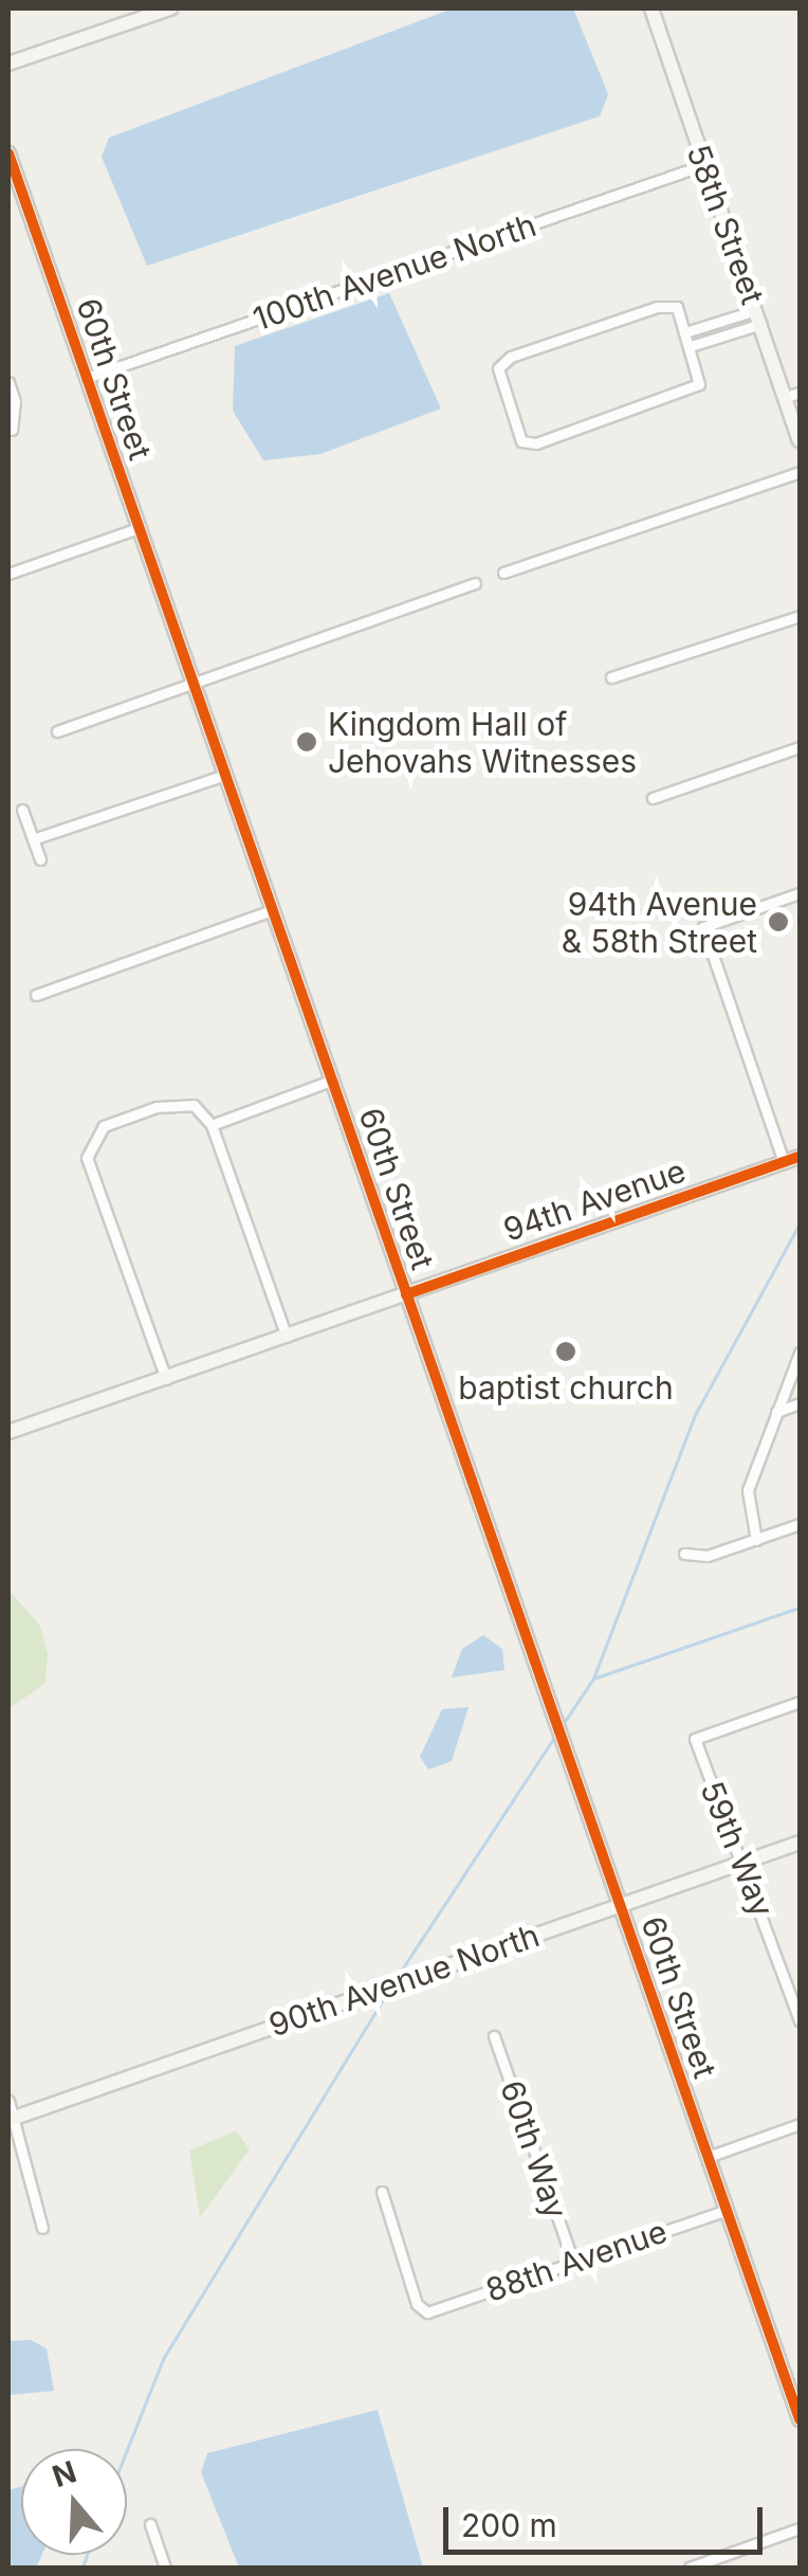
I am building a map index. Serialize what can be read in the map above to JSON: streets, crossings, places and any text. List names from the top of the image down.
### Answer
{
  "streets": {
    "street": [
      "58th Street",
      "100th Avenue North",
      "60th Street",
      "94th Avenue",
      "59th Way",
      "90th Avenue North",
      "60th Way",
      "88th Avenue"
    ]
  },
  "crossings": [
    ["58th Street", "100th Avenue North"],
    ["100th Avenue North", "60th Street"],
    ["60th Street", "94th Avenue"],
    ["60th Street", "90th Avenue North"],
    ["60th Street", "88th Avenue"],
    ["59th Way", "90th Avenue North"],
    ["60th Way", "88th Avenue"]
  ],
  "places": ["Kingdom Hall of Jehovahs Witnesses", "94th Avenue & 58th Street", "baptist church"],
  "scale_bar": "200 m",
  "north": "top"
}
